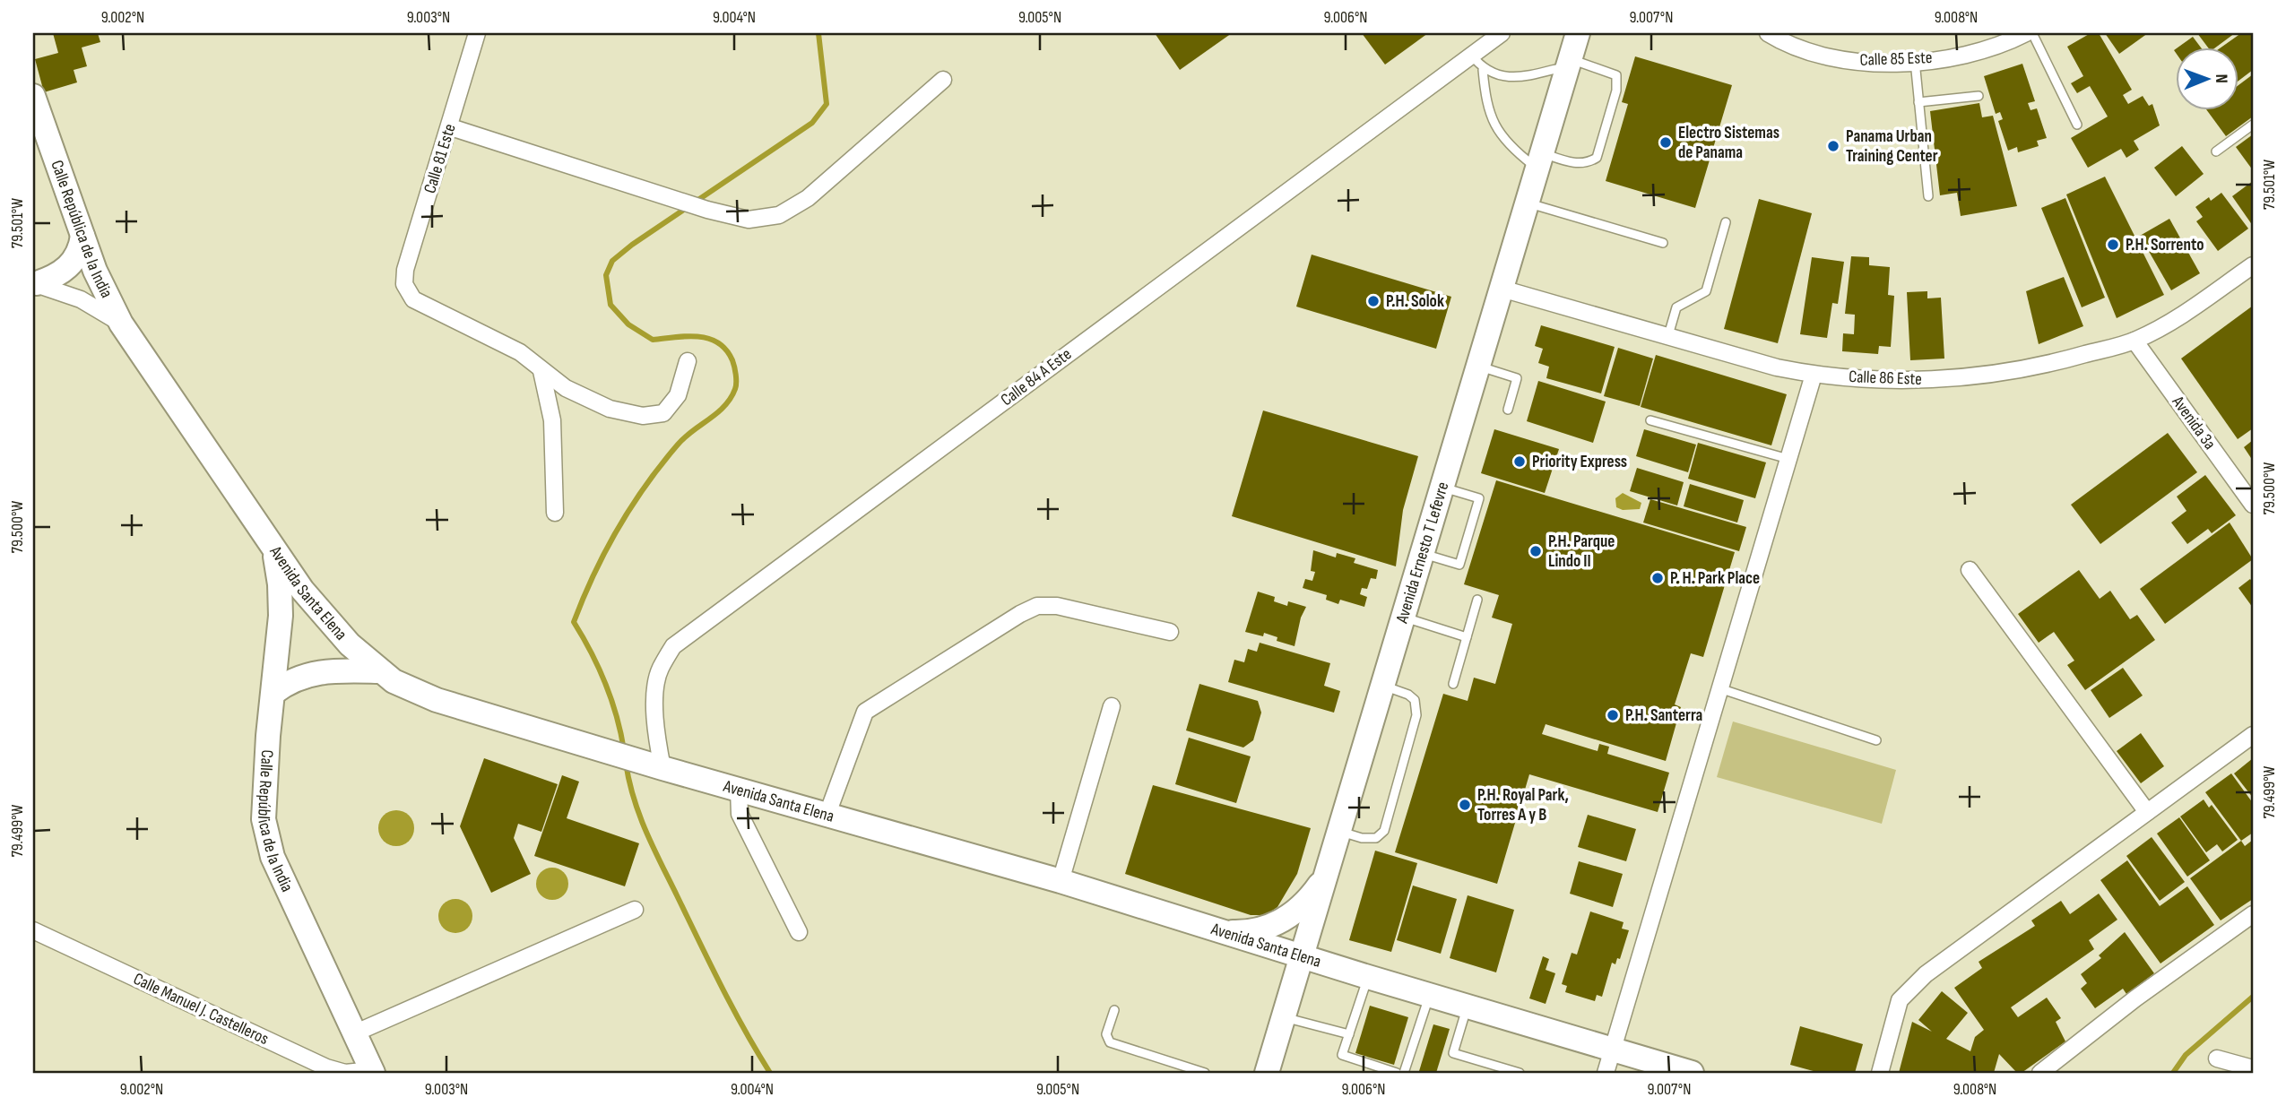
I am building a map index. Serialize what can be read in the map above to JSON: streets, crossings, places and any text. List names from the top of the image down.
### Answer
{
  "streets": {
    "street": [
      "Calle 85 Este",
      "Calle 81 Este",
      "Calle República de la India",
      "Calle 84 A Este",
      "Calle 86 Este",
      "Avenida 3a",
      "Avenida Ernesto T Lefevre",
      "Avenida Santa Elena",
      "Calle Manuel J. Castelleros"
    ]
  },
  "crossings": [
    ["Calle República de la India", "Avenida Santa Elena"],
    ["Calle República de la India", "Calle Manuel J. Castelleros"],
    ["Calle 84 A Este", "Avenida Santa Elena"],
    ["Calle 86 Este", "Avenida 3a"],
    ["Calle 86 Este", "Avenida Ernesto T Lefevre"],
    ["Avenida Ernesto T Lefevre", "Avenida Santa Elena"]
  ],
  "places": [
    "Electro Sistemas de Panama",
    "Panama Urban Training Center",
    "P.H. Sorrento",
    "P.H. Solok",
    "Priority Express",
    "P.H. Parque Lindo II",
    "P. H. Park Place",
    "P.H. Santerra",
    "P.H. Royal Park, Torres A y B"
  ],
  "north": "right",
  "coordinates": [
    "9.002°N",
    "9.003°N",
    "9.004°N",
    "9.005°N",
    "9.006°N",
    "9.007°N",
    "9.008°N",
    "79.501°W",
    "79.500°W",
    "79.499°W"
  ]
}
